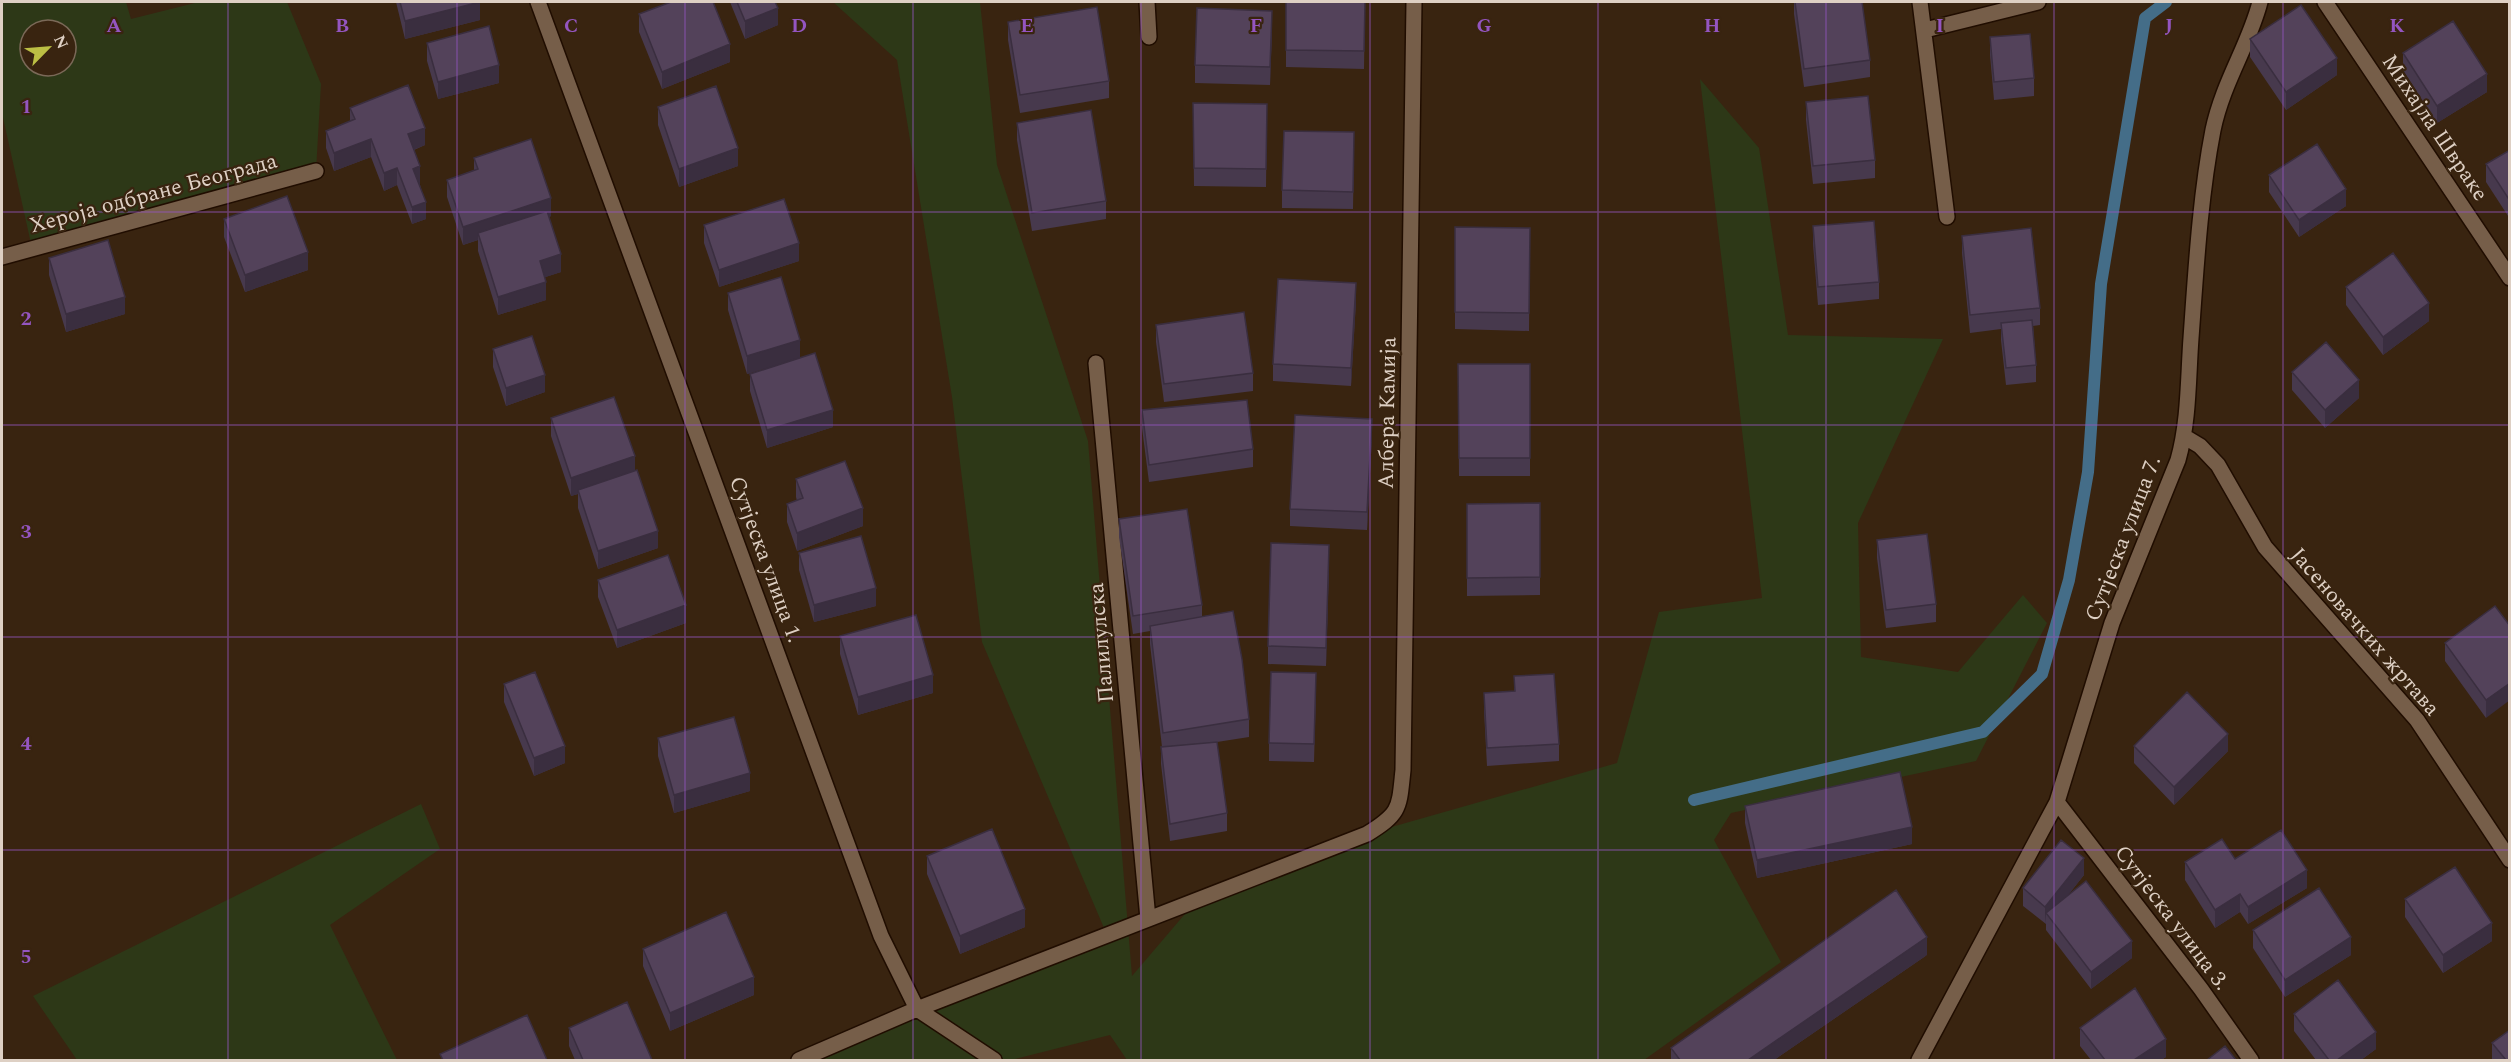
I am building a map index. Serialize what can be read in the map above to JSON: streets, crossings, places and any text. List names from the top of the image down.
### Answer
{
  "streets": {
    "street": [
      "Михајла Швраке",
      "Хероја одбране Београда",
      "Албера Камија",
      "Сутјеска улица 7.",
      "Сутјеска улица 1.",
      "Јасеновачких жртава",
      "Палилулска",
      "Сутјеска улица 3."
    ]
  },
  "crossings": [
    ["Албера Камија", "Палилулска"],
    ["Сутјеска улица 7.", "Јасеновачких жртава"],
    ["Сутјеска улица 7.", "Сутјеска улица 3."]
  ],
  "north": "top right",
  "grid": {
    "columns": [
      "A",
      "B",
      "C",
      "D",
      "E",
      "F",
      "G",
      "H",
      "I",
      "J",
      "K"
    ],
    "rows": [
      "1",
      "2",
      "3",
      "4",
      "5"
    ]
  }
}
